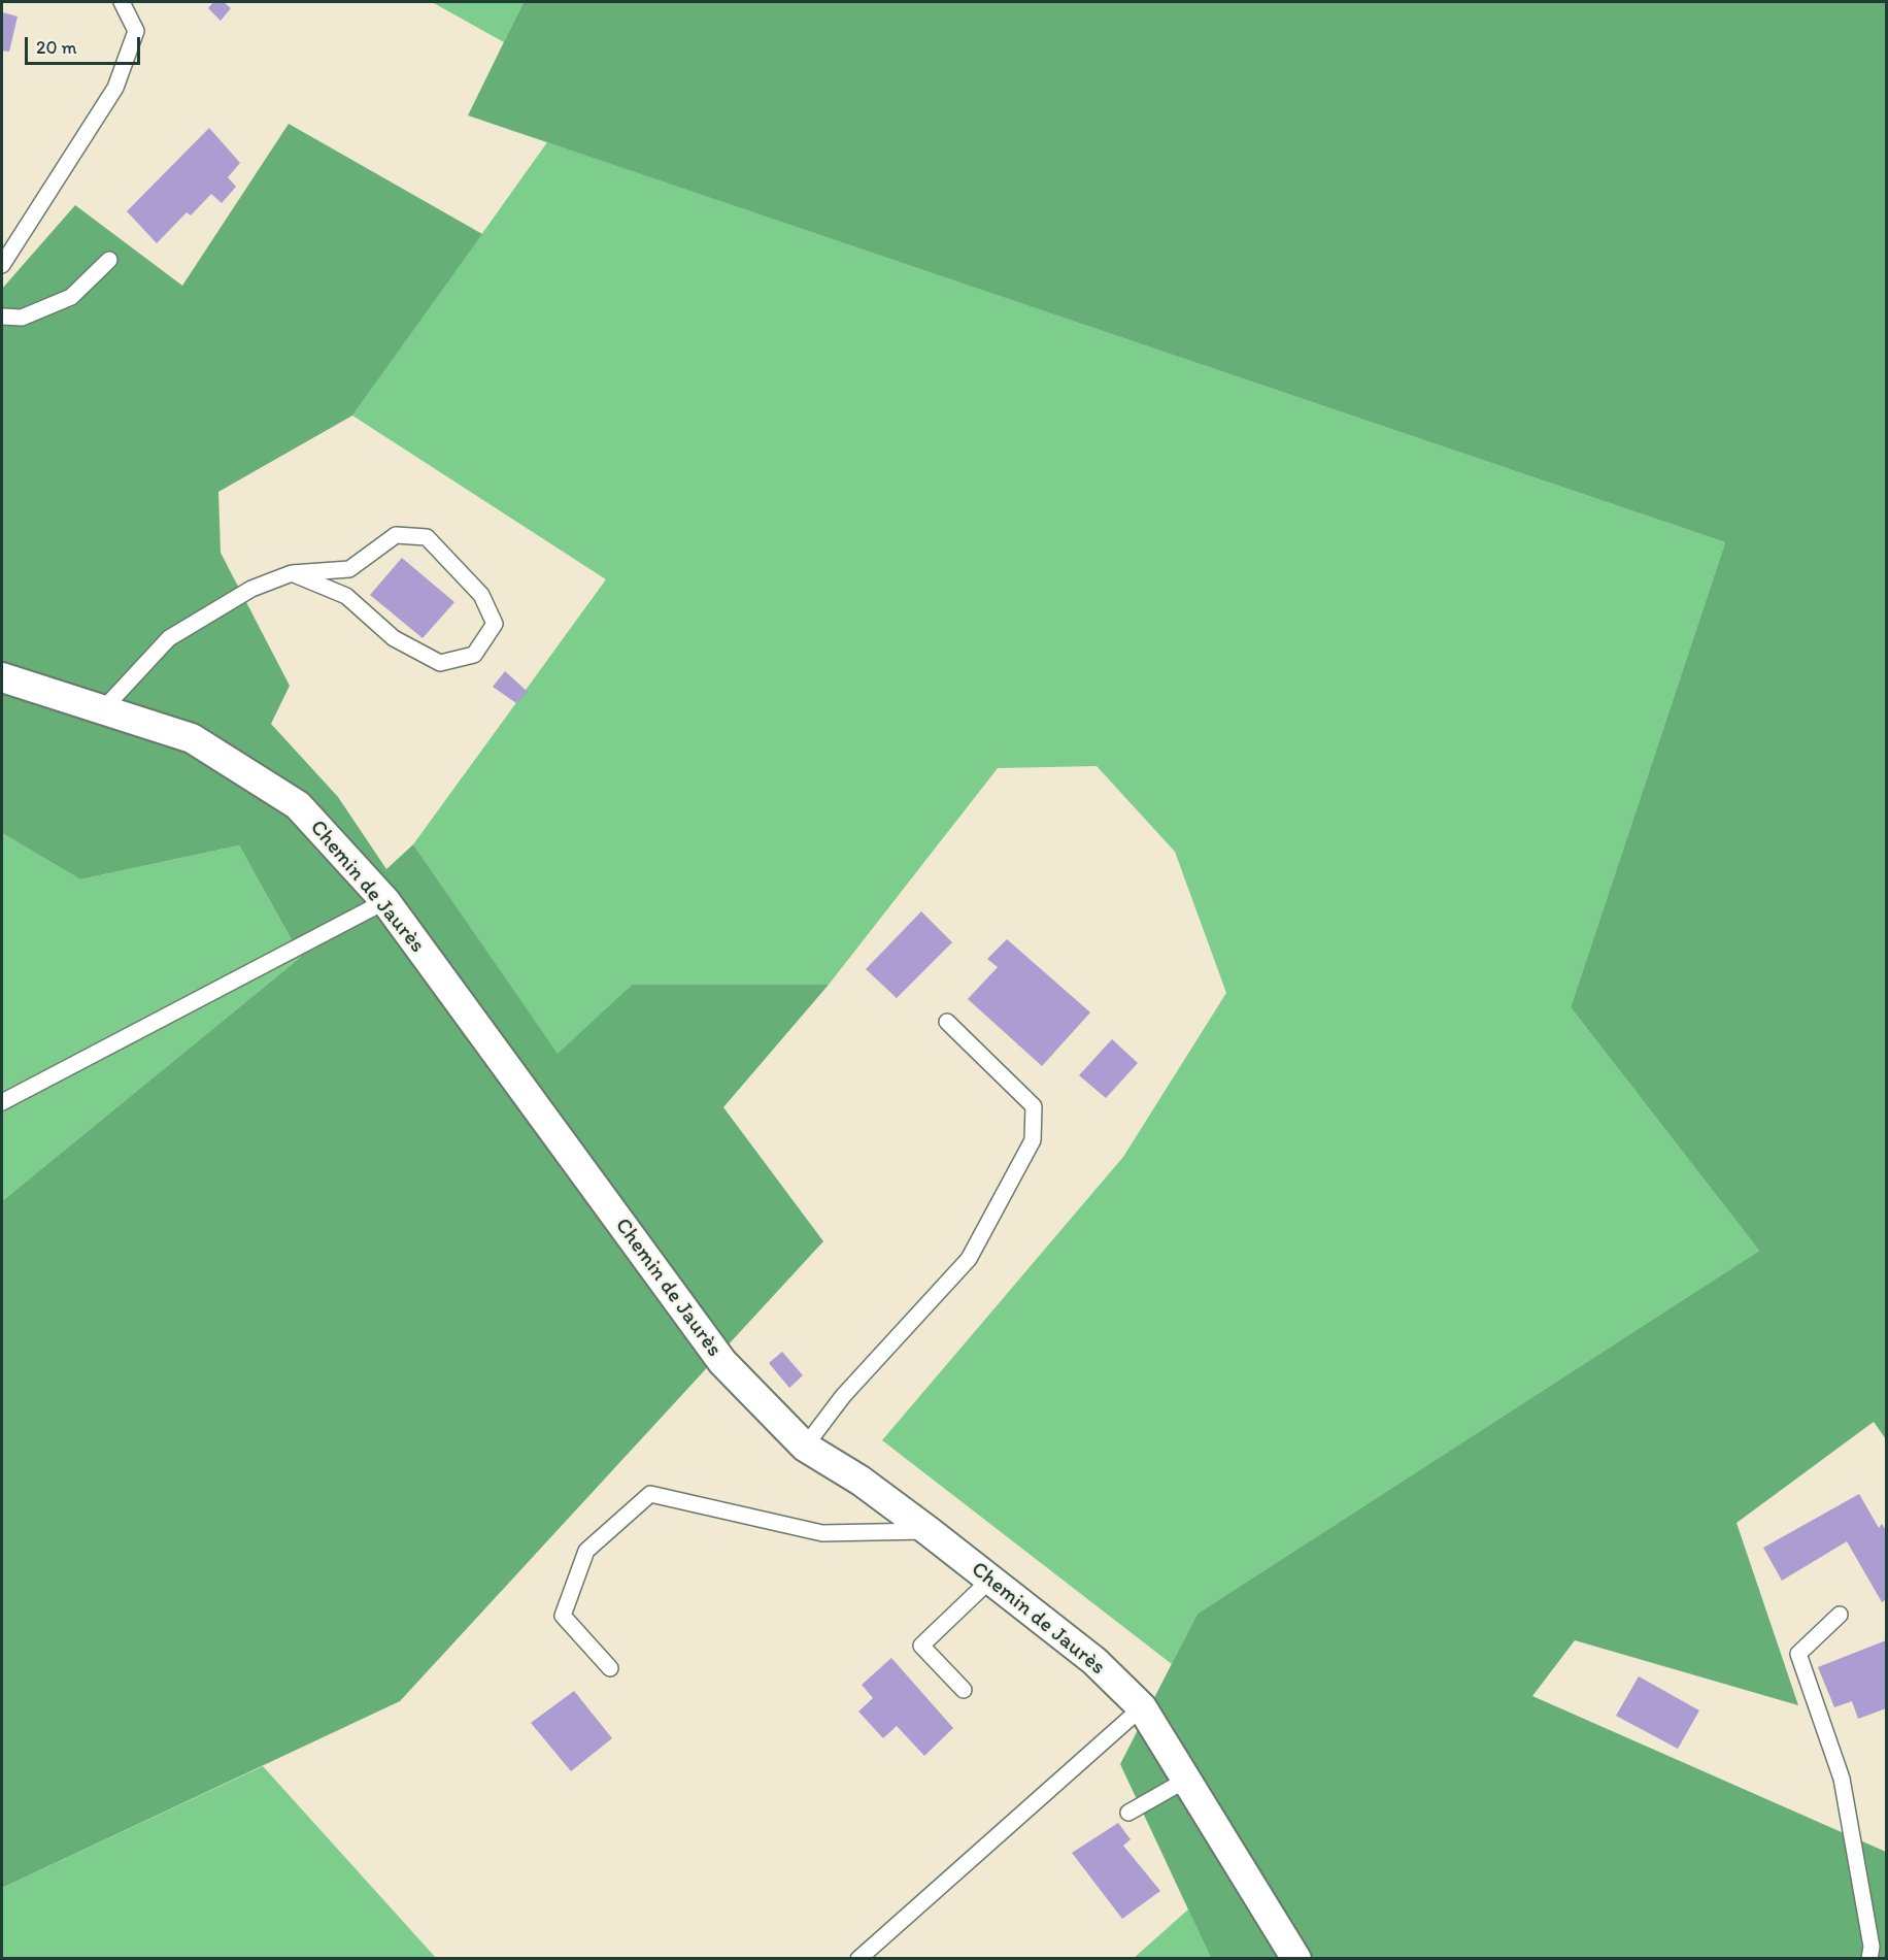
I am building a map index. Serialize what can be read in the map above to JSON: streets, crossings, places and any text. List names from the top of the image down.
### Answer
{
  "streets": {
    "street": ["Chemin de Jaurès"]
  },
  "scale_bar": "20 m"
}
